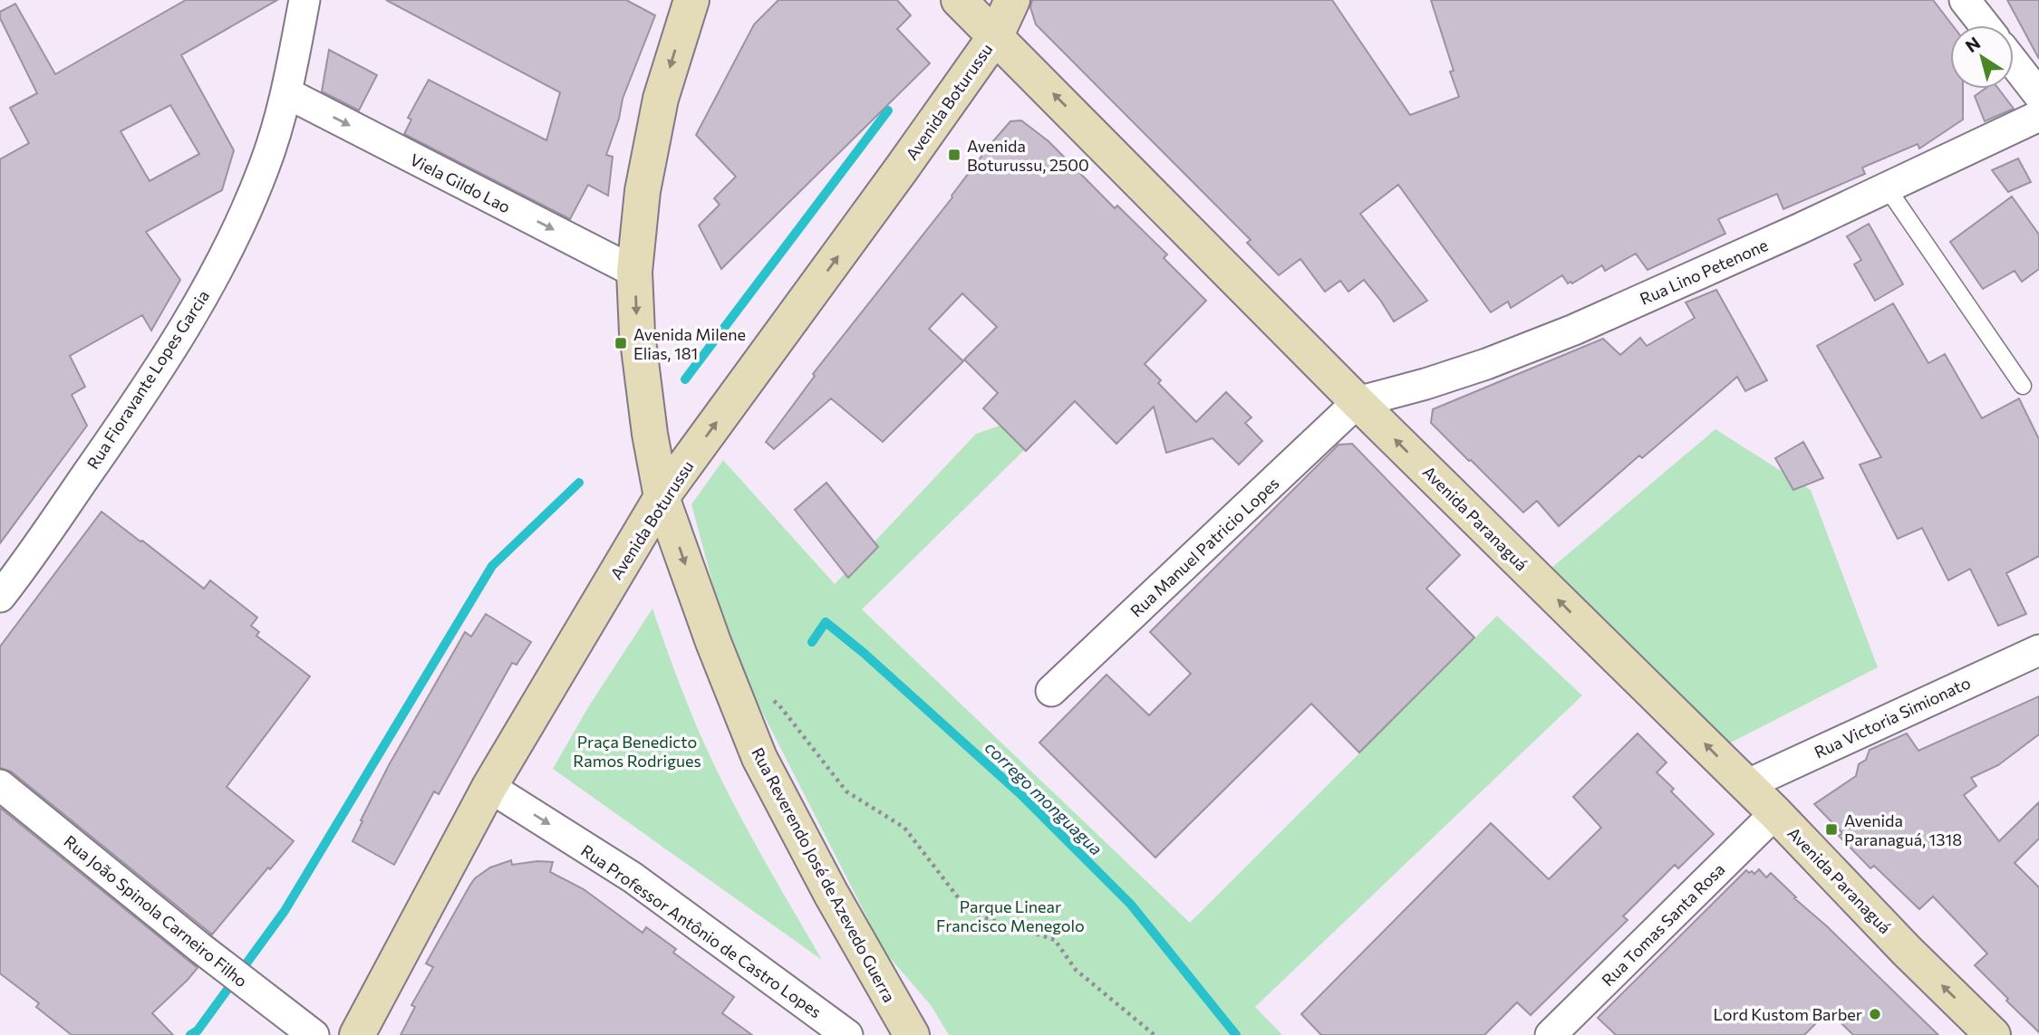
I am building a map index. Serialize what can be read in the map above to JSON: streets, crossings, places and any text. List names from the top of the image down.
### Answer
{
  "streets": {
    "main road": ["Avenida Boturussu", "Avenida Paranaguá", "Rua Reverendo José de Azevedo Guerra"],
    "street": [
      "Viela Gildo Lao",
      "Rua Lino Petenone",
      "Rua Fioravante Lopes Garcia",
      "Rua Manuel Patricio Lopes",
      "Rua Victoria Simionato",
      "Rua João Spinola Carneiro Filho",
      "Rua Tomas Santa Rosa",
      "Rua Professor Antônio de Castro Lopes"
    ]
  },
  "crossings": [
    ["Avenida Boturussu", "Avenida Paranaguá"],
    ["Avenida Boturussu", "Rua Reverendo José de Azevedo Guerra"],
    ["Avenida Boturussu", "Rua Professor Antônio de Castro Lopes"],
    ["Viela Gildo Lao", "Rua Fioravante Lopes Garcia"],
    ["Viela Gildo Lao", "Rua Reverendo José de Azevedo Guerra"],
    ["Rua Lino Petenone", "Avenida Paranaguá"],
    ["Rua Lino Petenone", "Rua Manuel Patricio Lopes"],
    ["Avenida Paranaguá", "Rua Manuel Patricio Lopes"],
    ["Avenida Paranaguá", "Rua Victoria Simionato"],
    ["Avenida Paranaguá", "Rua Tomas Santa Rosa"]
  ],
  "one_way": [
    "Avenida Boturussu",
    "Viela Gildo Lao",
    "Avenida Paranaguá",
    "Rua Reverendo José de Azevedo Guerra",
    "Rua Professor Antônio de Castro Lopes"
  ],
  "water": ["corrego monguagua"],
  "parks": ["Praça Benedicto Ramos Rodrigues", "Parque Linear Francisco Menegolo"],
  "places": {
    "transit": ["Avenida Boturussu, 2500", "Avenida Milene Elias, 181", "Avenida Paranaguá, 1318"],
    "other": ["Lord Kustom Barber"]
  },
  "north": "top left"
}
